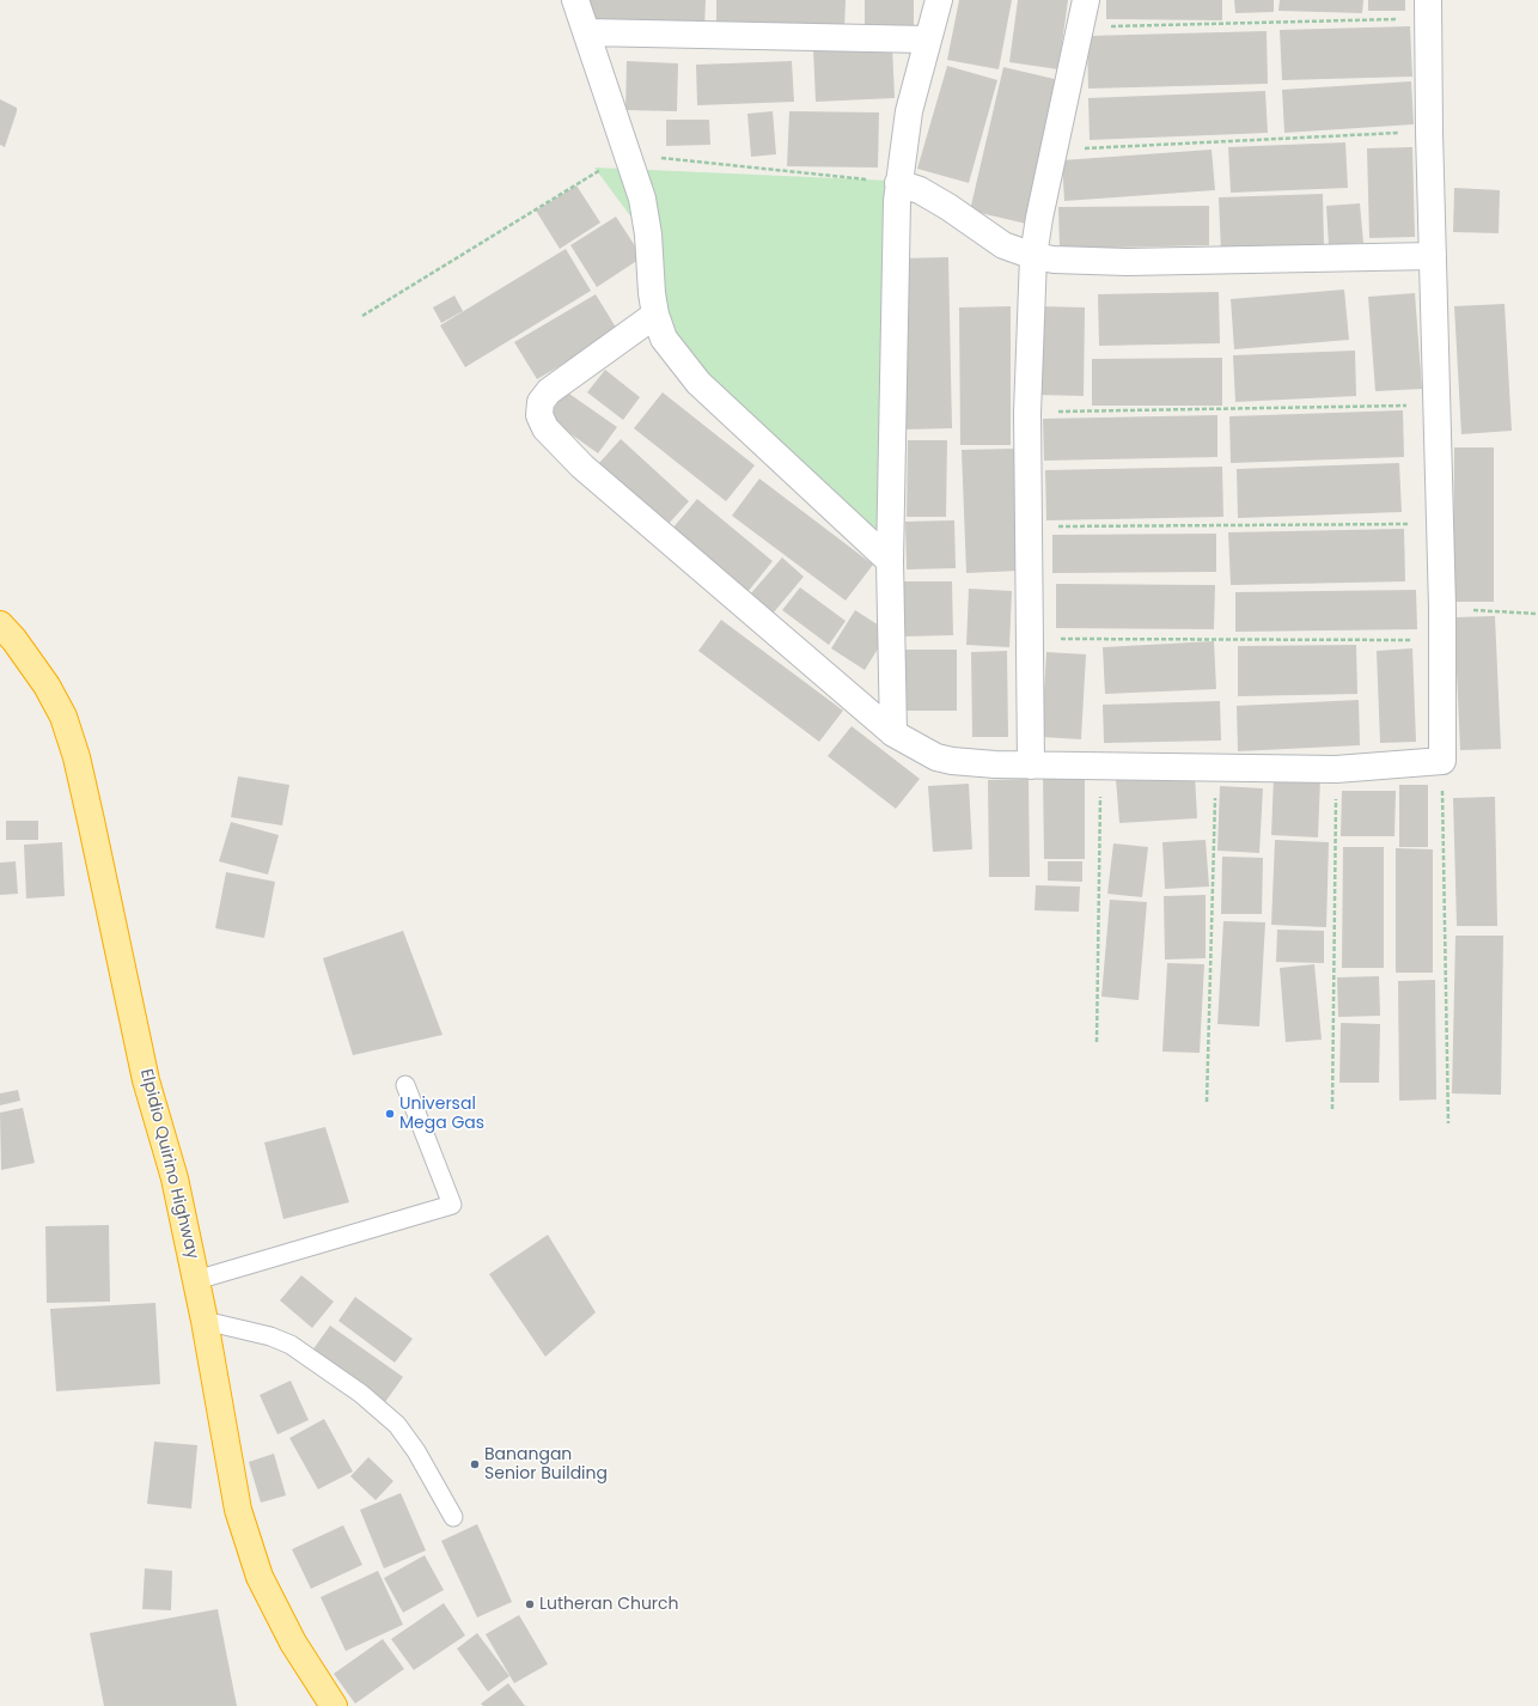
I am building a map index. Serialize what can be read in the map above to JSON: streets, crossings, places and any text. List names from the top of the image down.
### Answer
{
  "streets": {
    "highway": ["Elpidio Quirino Highway"]
  },
  "places": ["Universal Mega Gas", "Banangan Senior Building", "Lutheran Church"]
}
